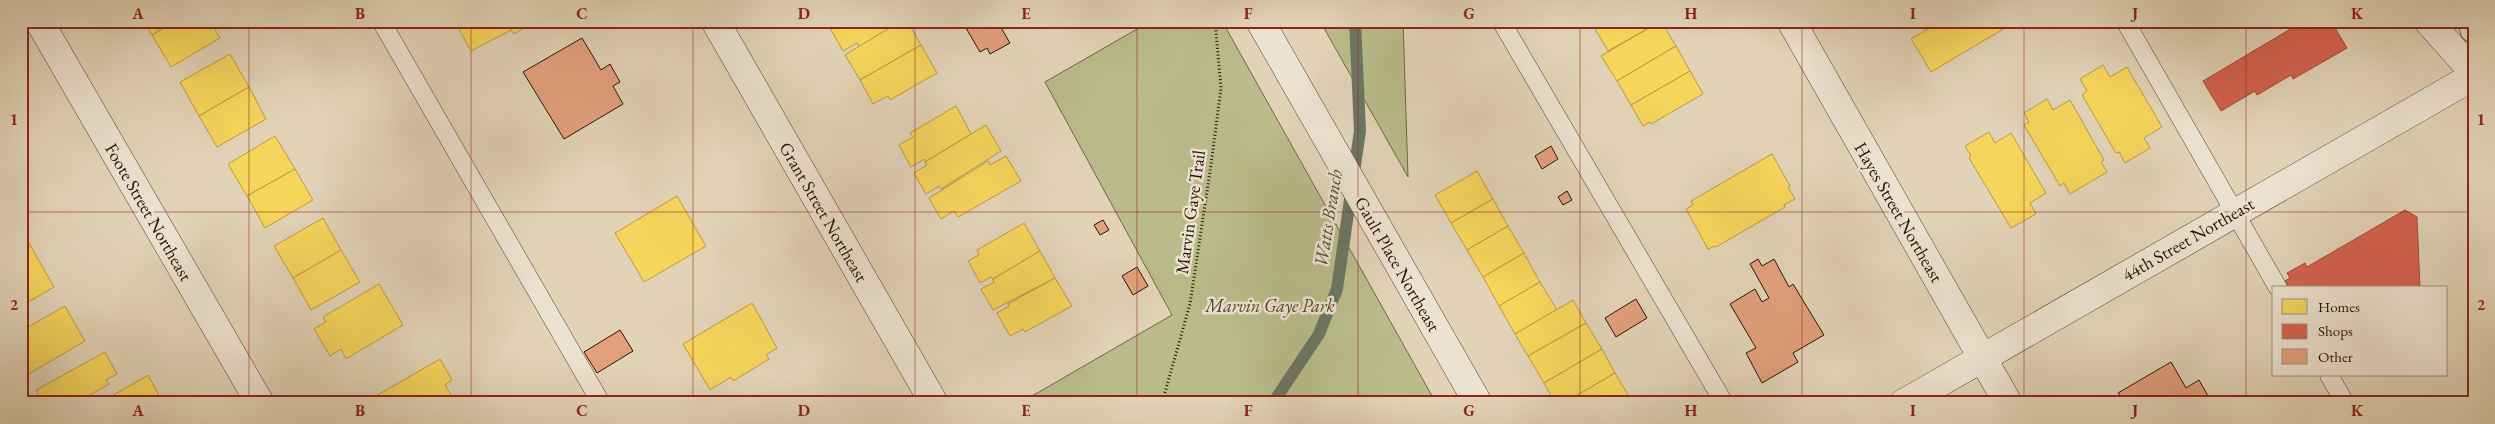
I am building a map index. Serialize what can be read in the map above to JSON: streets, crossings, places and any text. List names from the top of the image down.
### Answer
{
  "streets": {
    "street": [
      "Foote Street Northeast",
      "Grant Street Northeast",
      "Hayes Street Northeast",
      "44th Street Northeast",
      "Gault Place Northeast"
    ],
    "path": ["Marvin Gaye Trail"]
  },
  "crossings": [
    ["Hayes Street Northeast", "44th Street Northeast"]
  ],
  "water": ["Watts Branch"],
  "parks": ["Marvin Gaye Park"],
  "legend": ["Homes", "Shops", "Other"],
  "grid": {
    "columns": [
      "A",
      "B",
      "C",
      "D",
      "E",
      "F",
      "G",
      "H",
      "I",
      "J",
      "K"
    ],
    "rows": ["1", "2"]
  }
}
